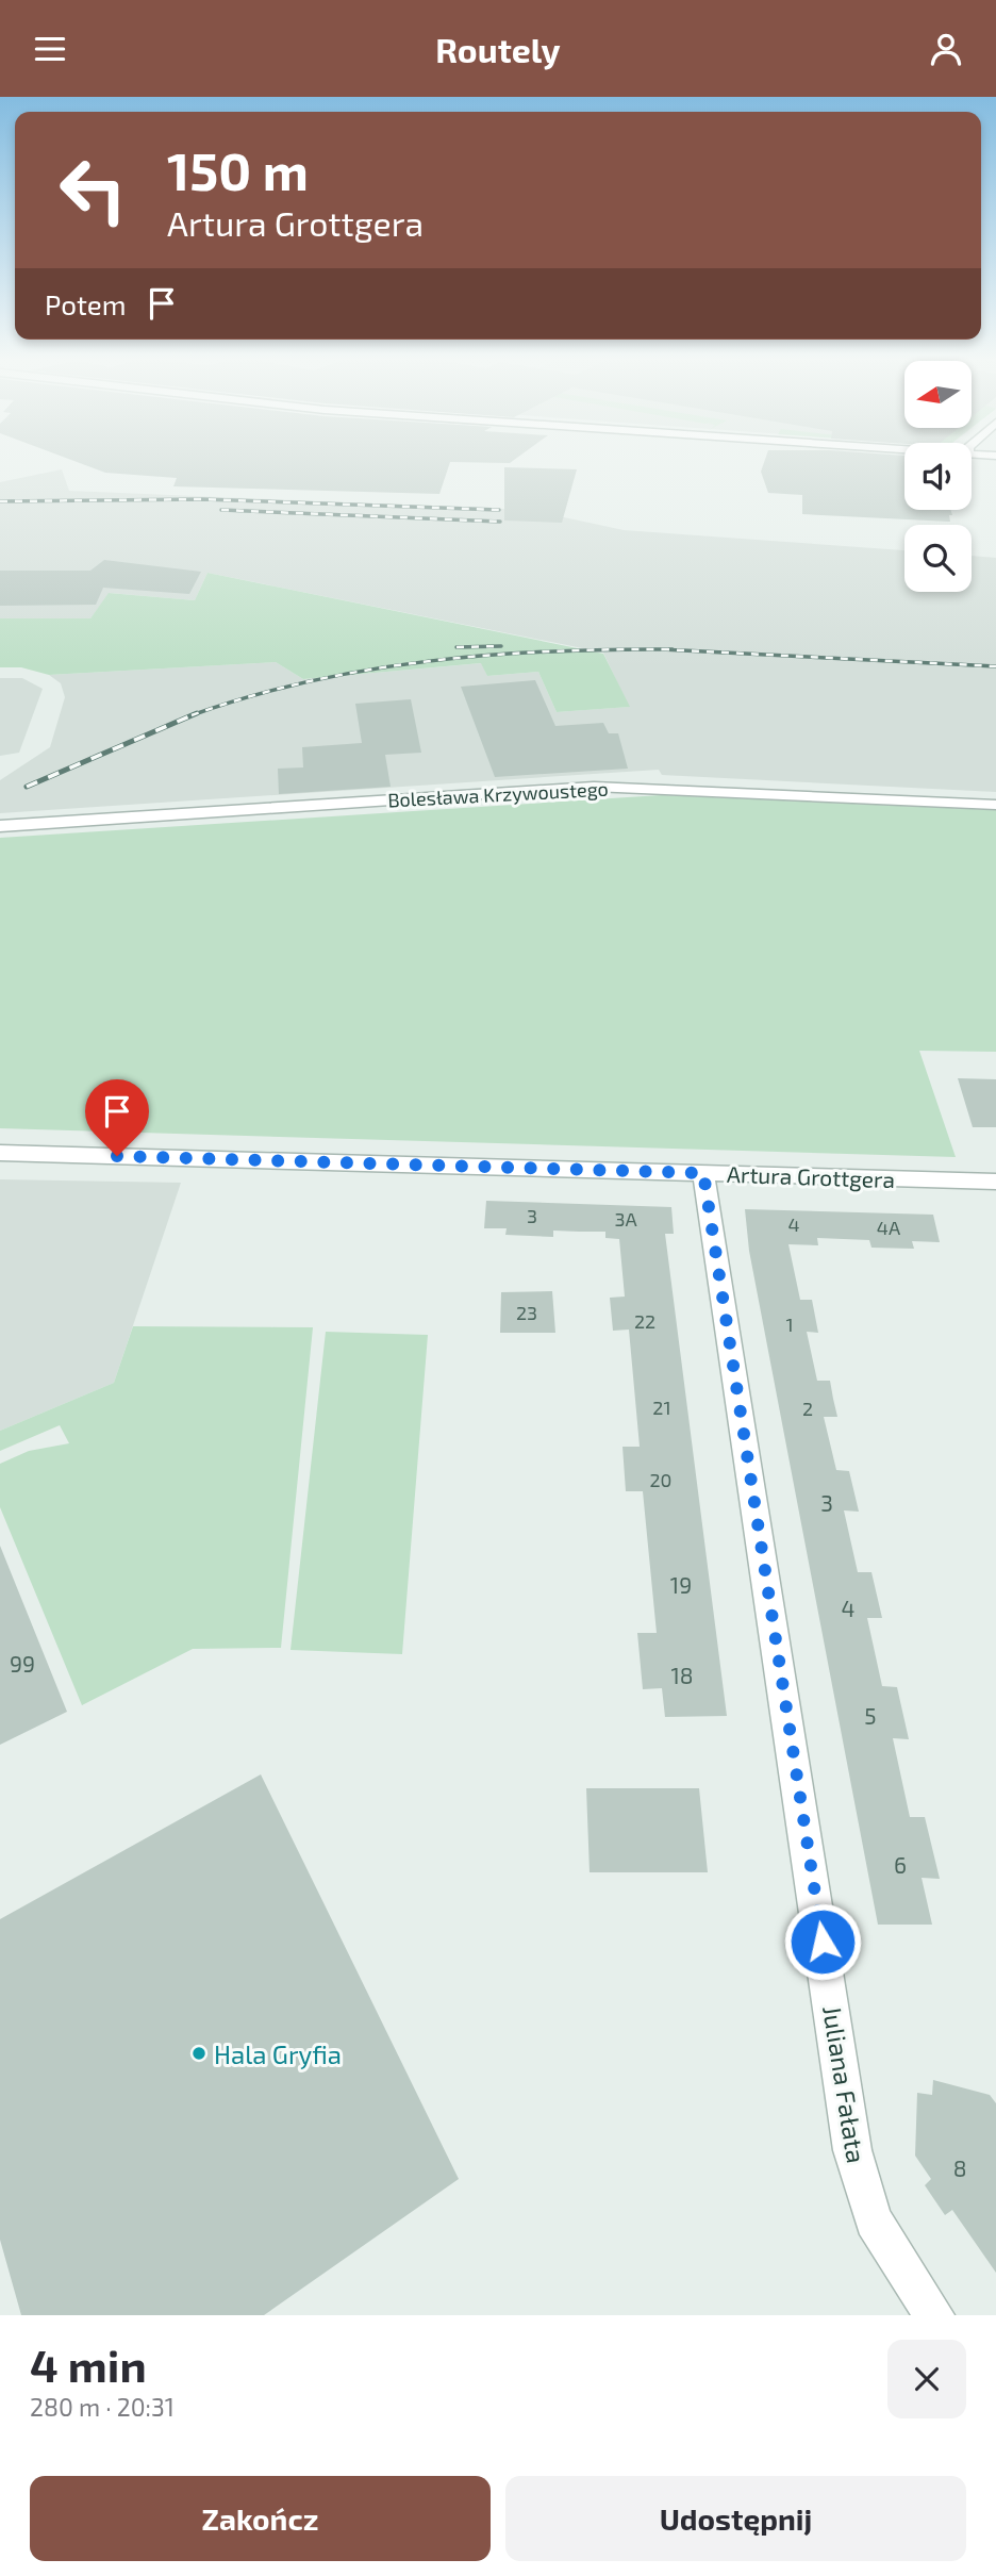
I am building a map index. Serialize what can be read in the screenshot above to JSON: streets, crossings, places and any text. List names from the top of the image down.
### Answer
{
  "streets": {
    "street": ["Bolesława Krzywoustego", "Artura Grottgera", "Juliana Fałata"]
  },
  "crossings": [
    ["Artura Grottgera", "Juliana Fałata"]
  ],
  "places": ["Hala Gryfia"],
  "house_numbers": [
    "3",
    "3A",
    "4",
    "4A",
    "23",
    "22",
    "1",
    "21",
    "2",
    "20",
    "3",
    "19",
    "4",
    "99",
    "18",
    "5",
    "6",
    "8"
  ],
  "north": "left",
  "page": {
    "header": "Routely",
    "turn": ["150 m", "Artura Grottgera"],
    "then": "Potem",
    "heading": ["4 min", "280 m · 20:31"],
    "buttons": ["Zakończ", "Udostępnij"]
  }
}
